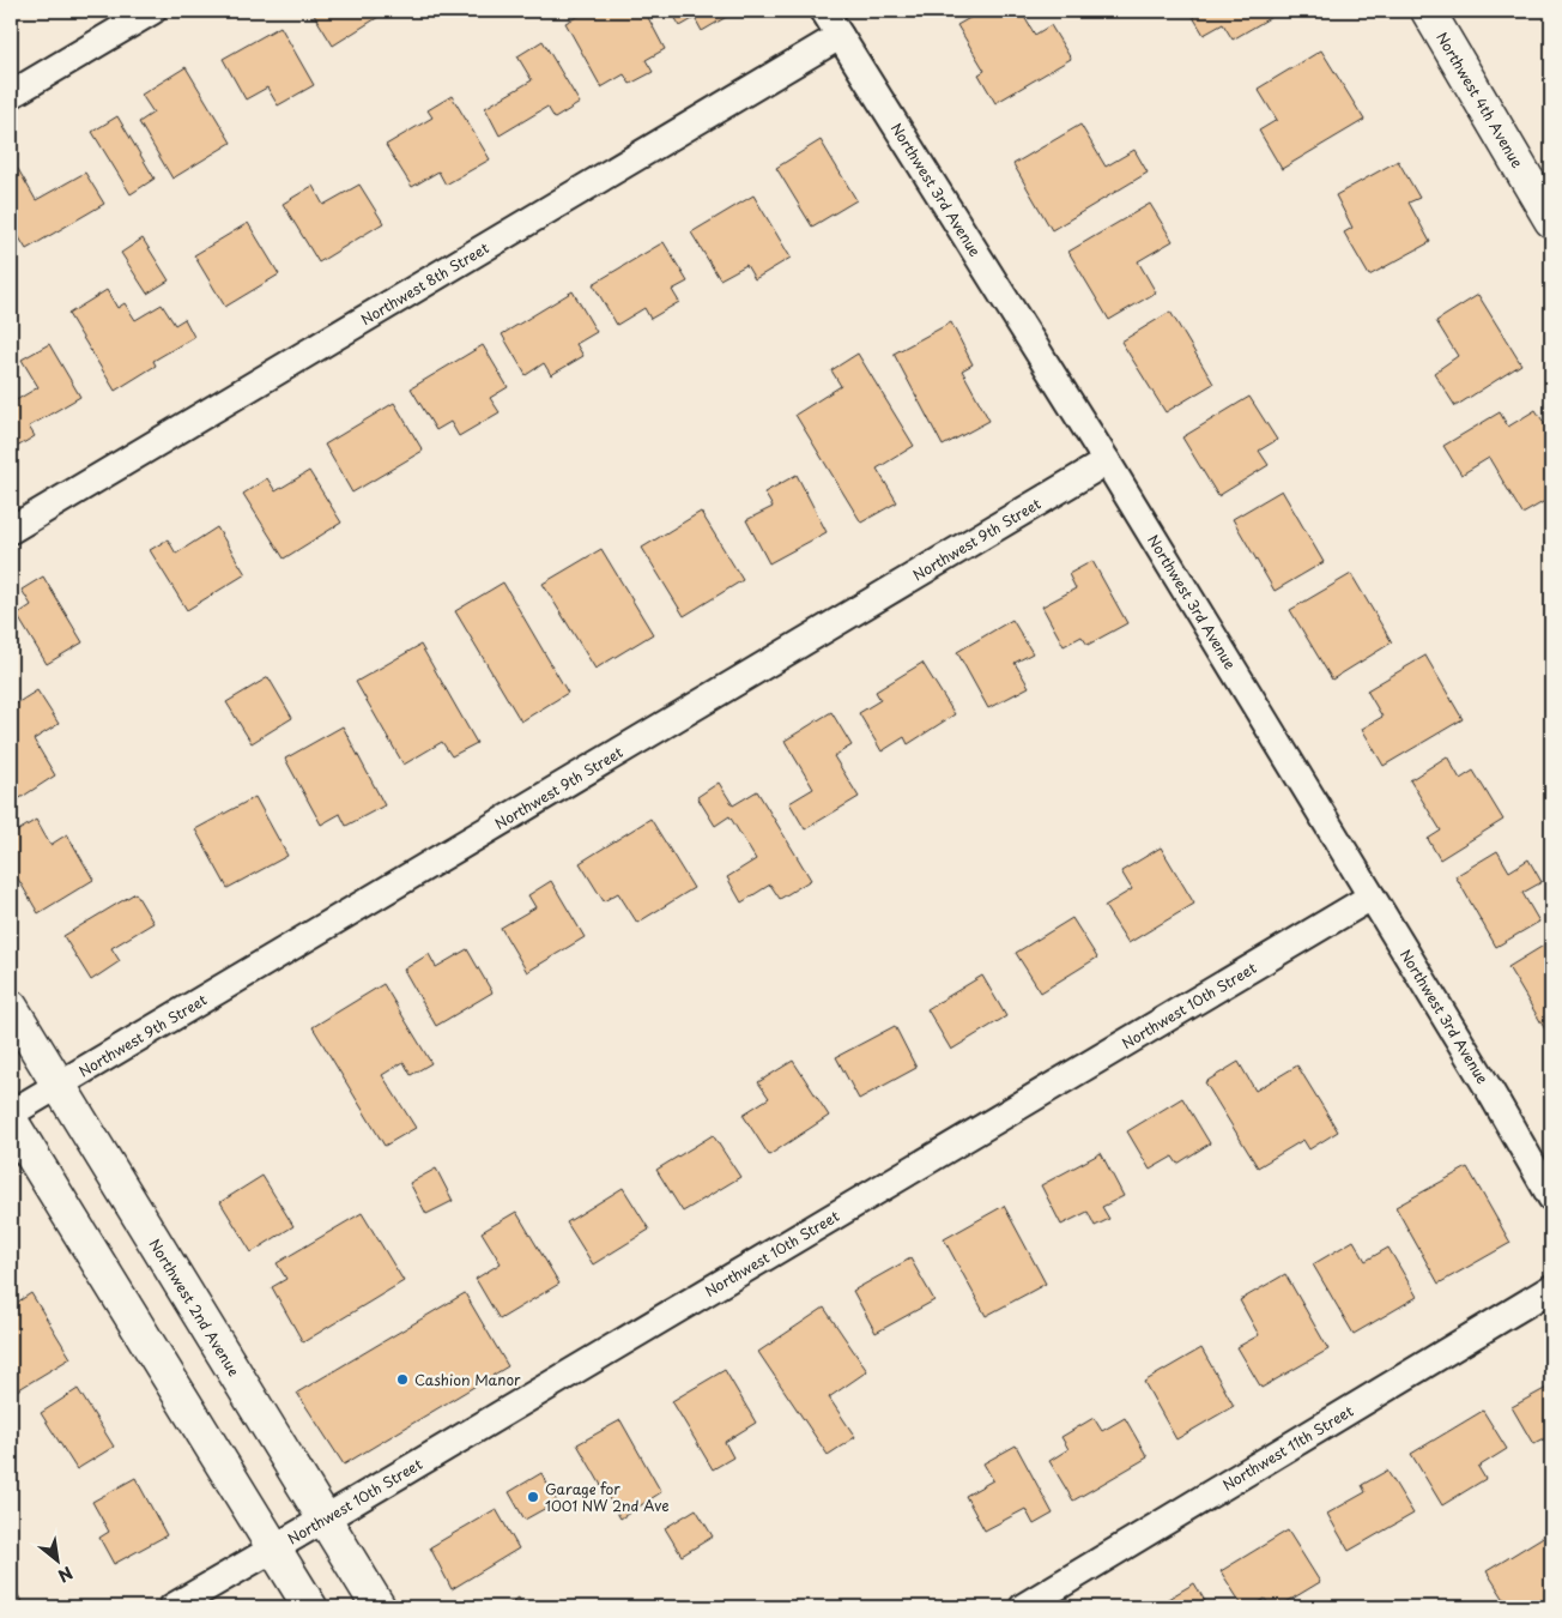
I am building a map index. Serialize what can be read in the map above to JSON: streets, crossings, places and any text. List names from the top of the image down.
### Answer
{
  "streets": {
    "street": [
      "Northwest 4th Avenue",
      "Northwest 3rd Avenue",
      "Northwest 8th Street",
      "Northwest 9th Street",
      "Northwest 10th Street",
      "Northwest 2nd Avenue",
      "Northwest 11th Street"
    ]
  },
  "crossings": [
    ["Northwest 3rd Avenue", "Northwest 8th Street"],
    ["Northwest 3rd Avenue", "Northwest 9th Street"],
    ["Northwest 3rd Avenue", "Northwest 10th Street"],
    ["Northwest 9th Street", "Northwest 2nd Avenue"],
    ["Northwest 10th Street", "Northwest 2nd Avenue"]
  ],
  "places": ["Cashion Manor", "Garage for 1001 NW 2nd Ave"],
  "north": "bottom right"
}
